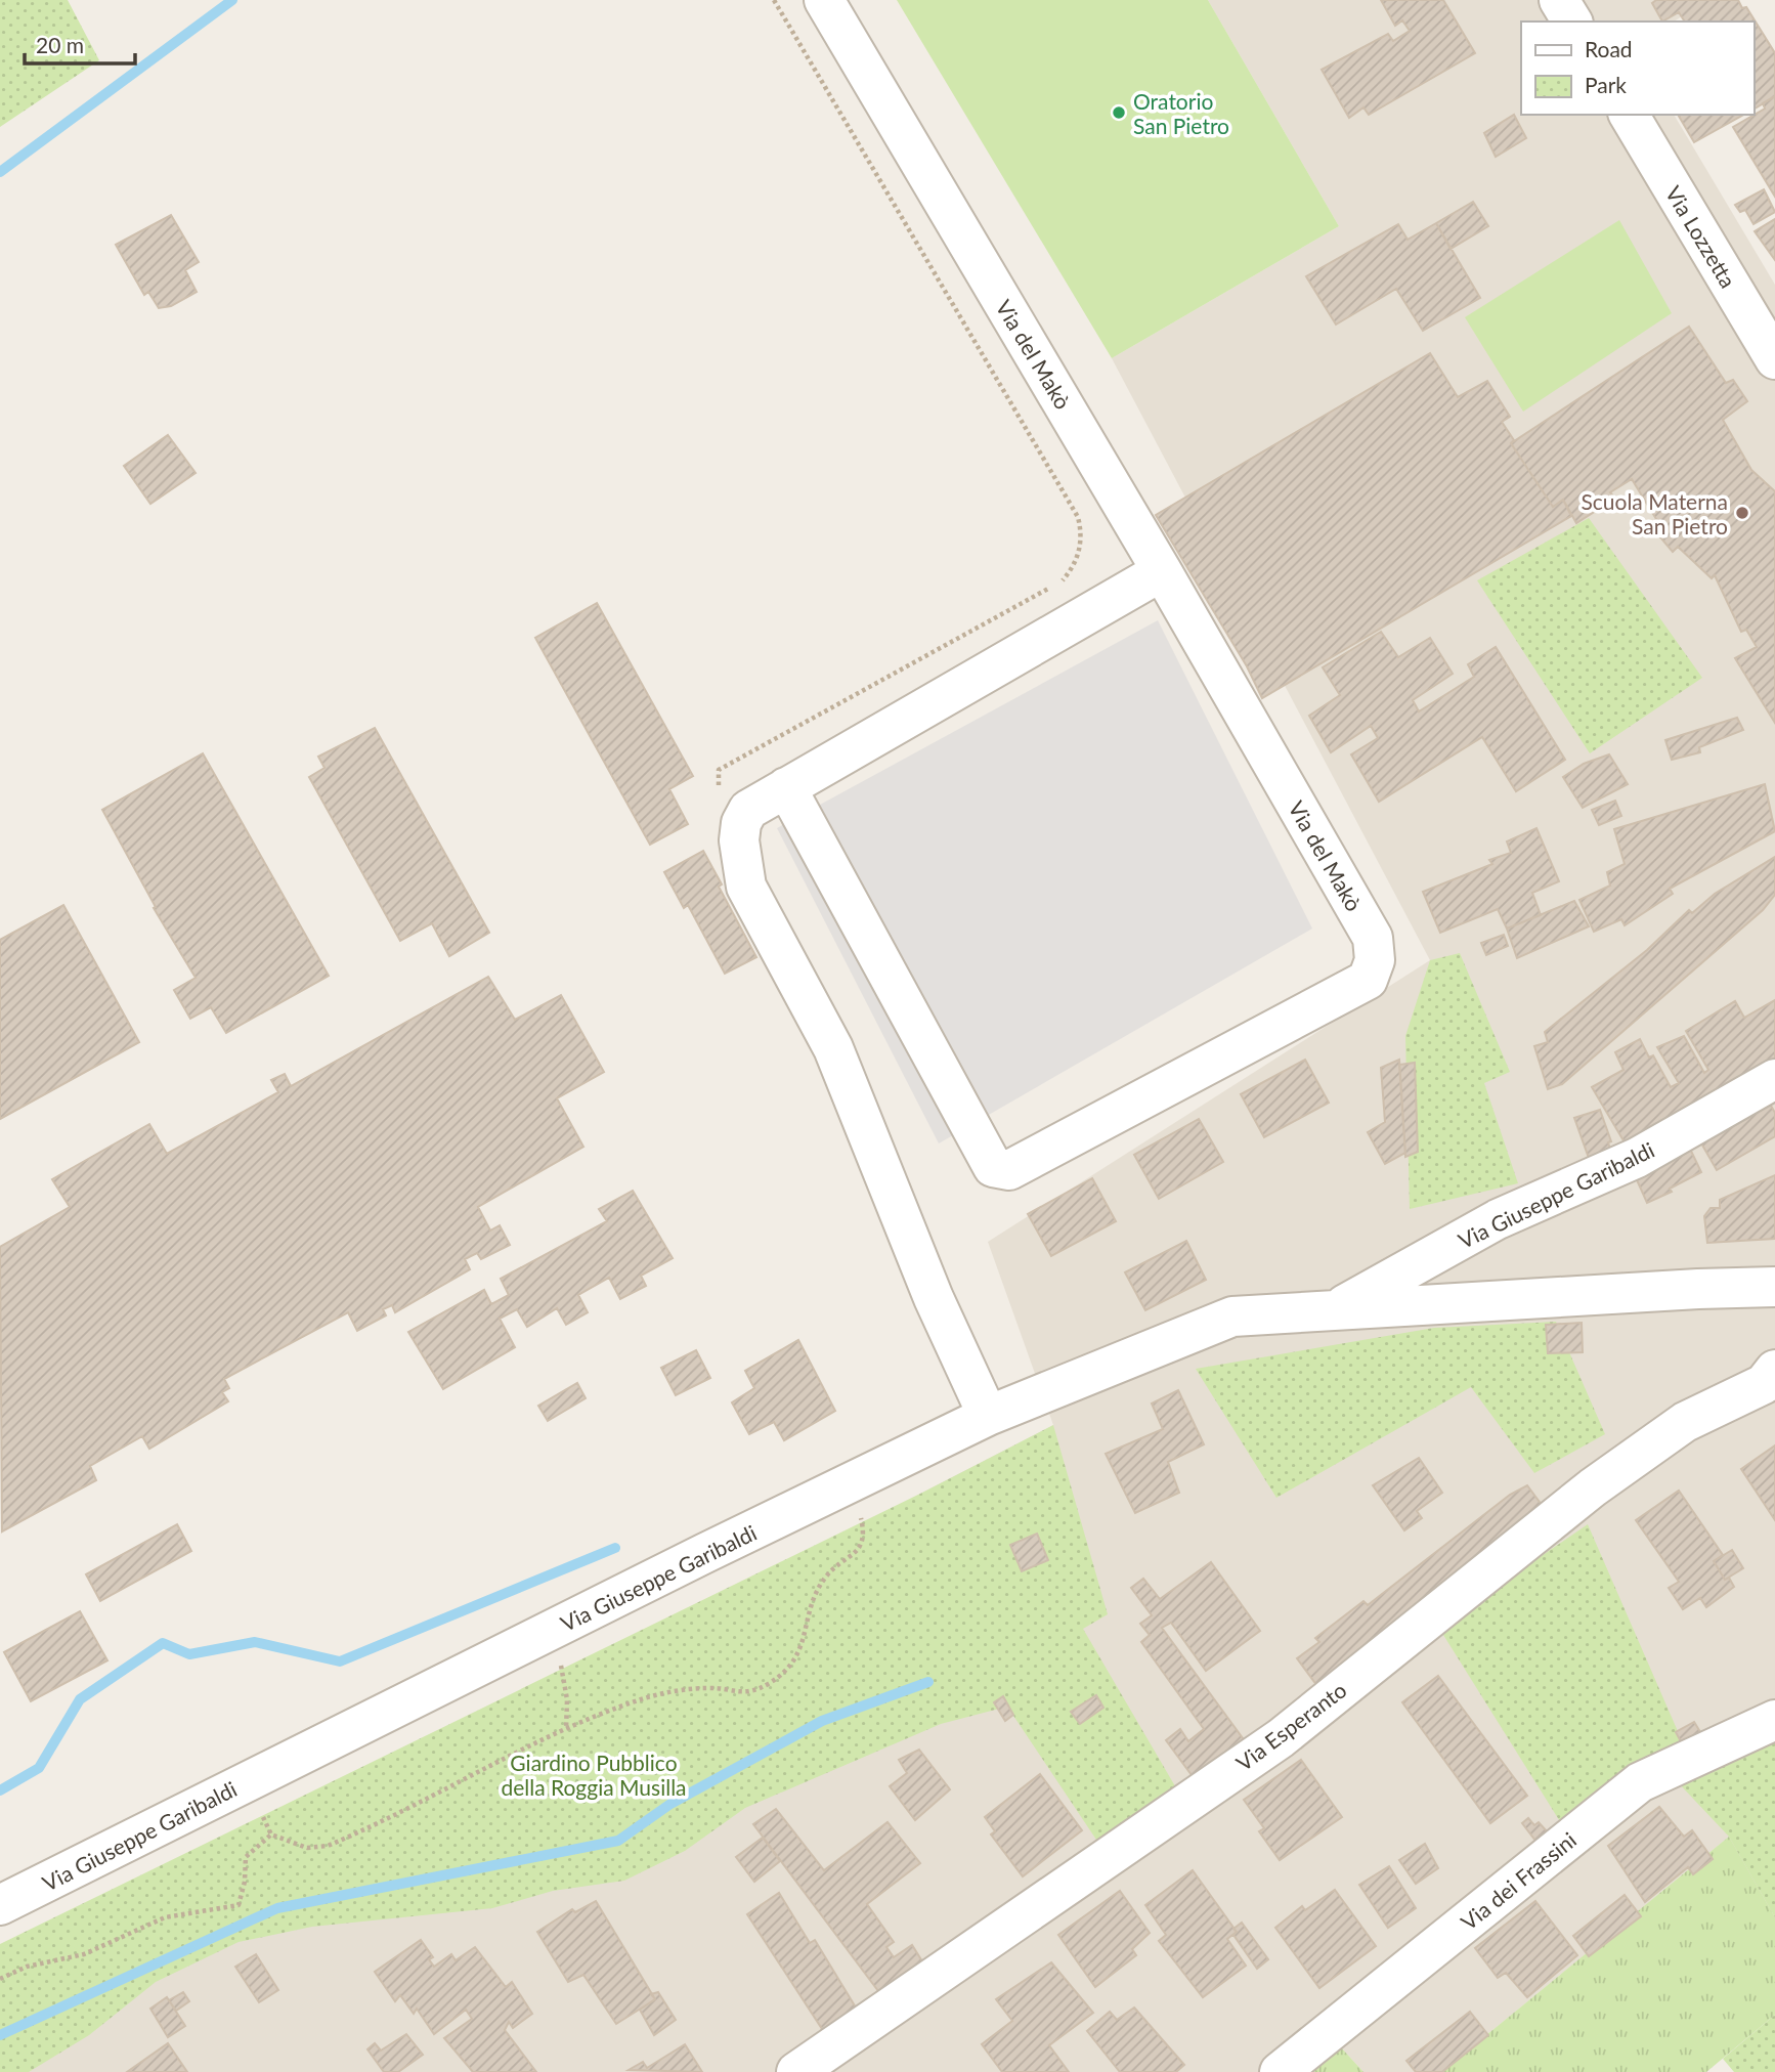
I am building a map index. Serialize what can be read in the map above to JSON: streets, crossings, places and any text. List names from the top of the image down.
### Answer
{
  "streets": {
    "street": [
      "Via Lozzetta",
      "Via del Makò",
      "Via Giuseppe Garibaldi",
      "Via Esperanto",
      "Via dei Frassini"
    ]
  },
  "parks": ["Giardino Pubblico della Roggia Musilla"],
  "places": ["Oratorio San Pietro", "Scuola Materna San Pietro"],
  "legend": ["Road", "Park"],
  "scale_bar": "20 m"
}
